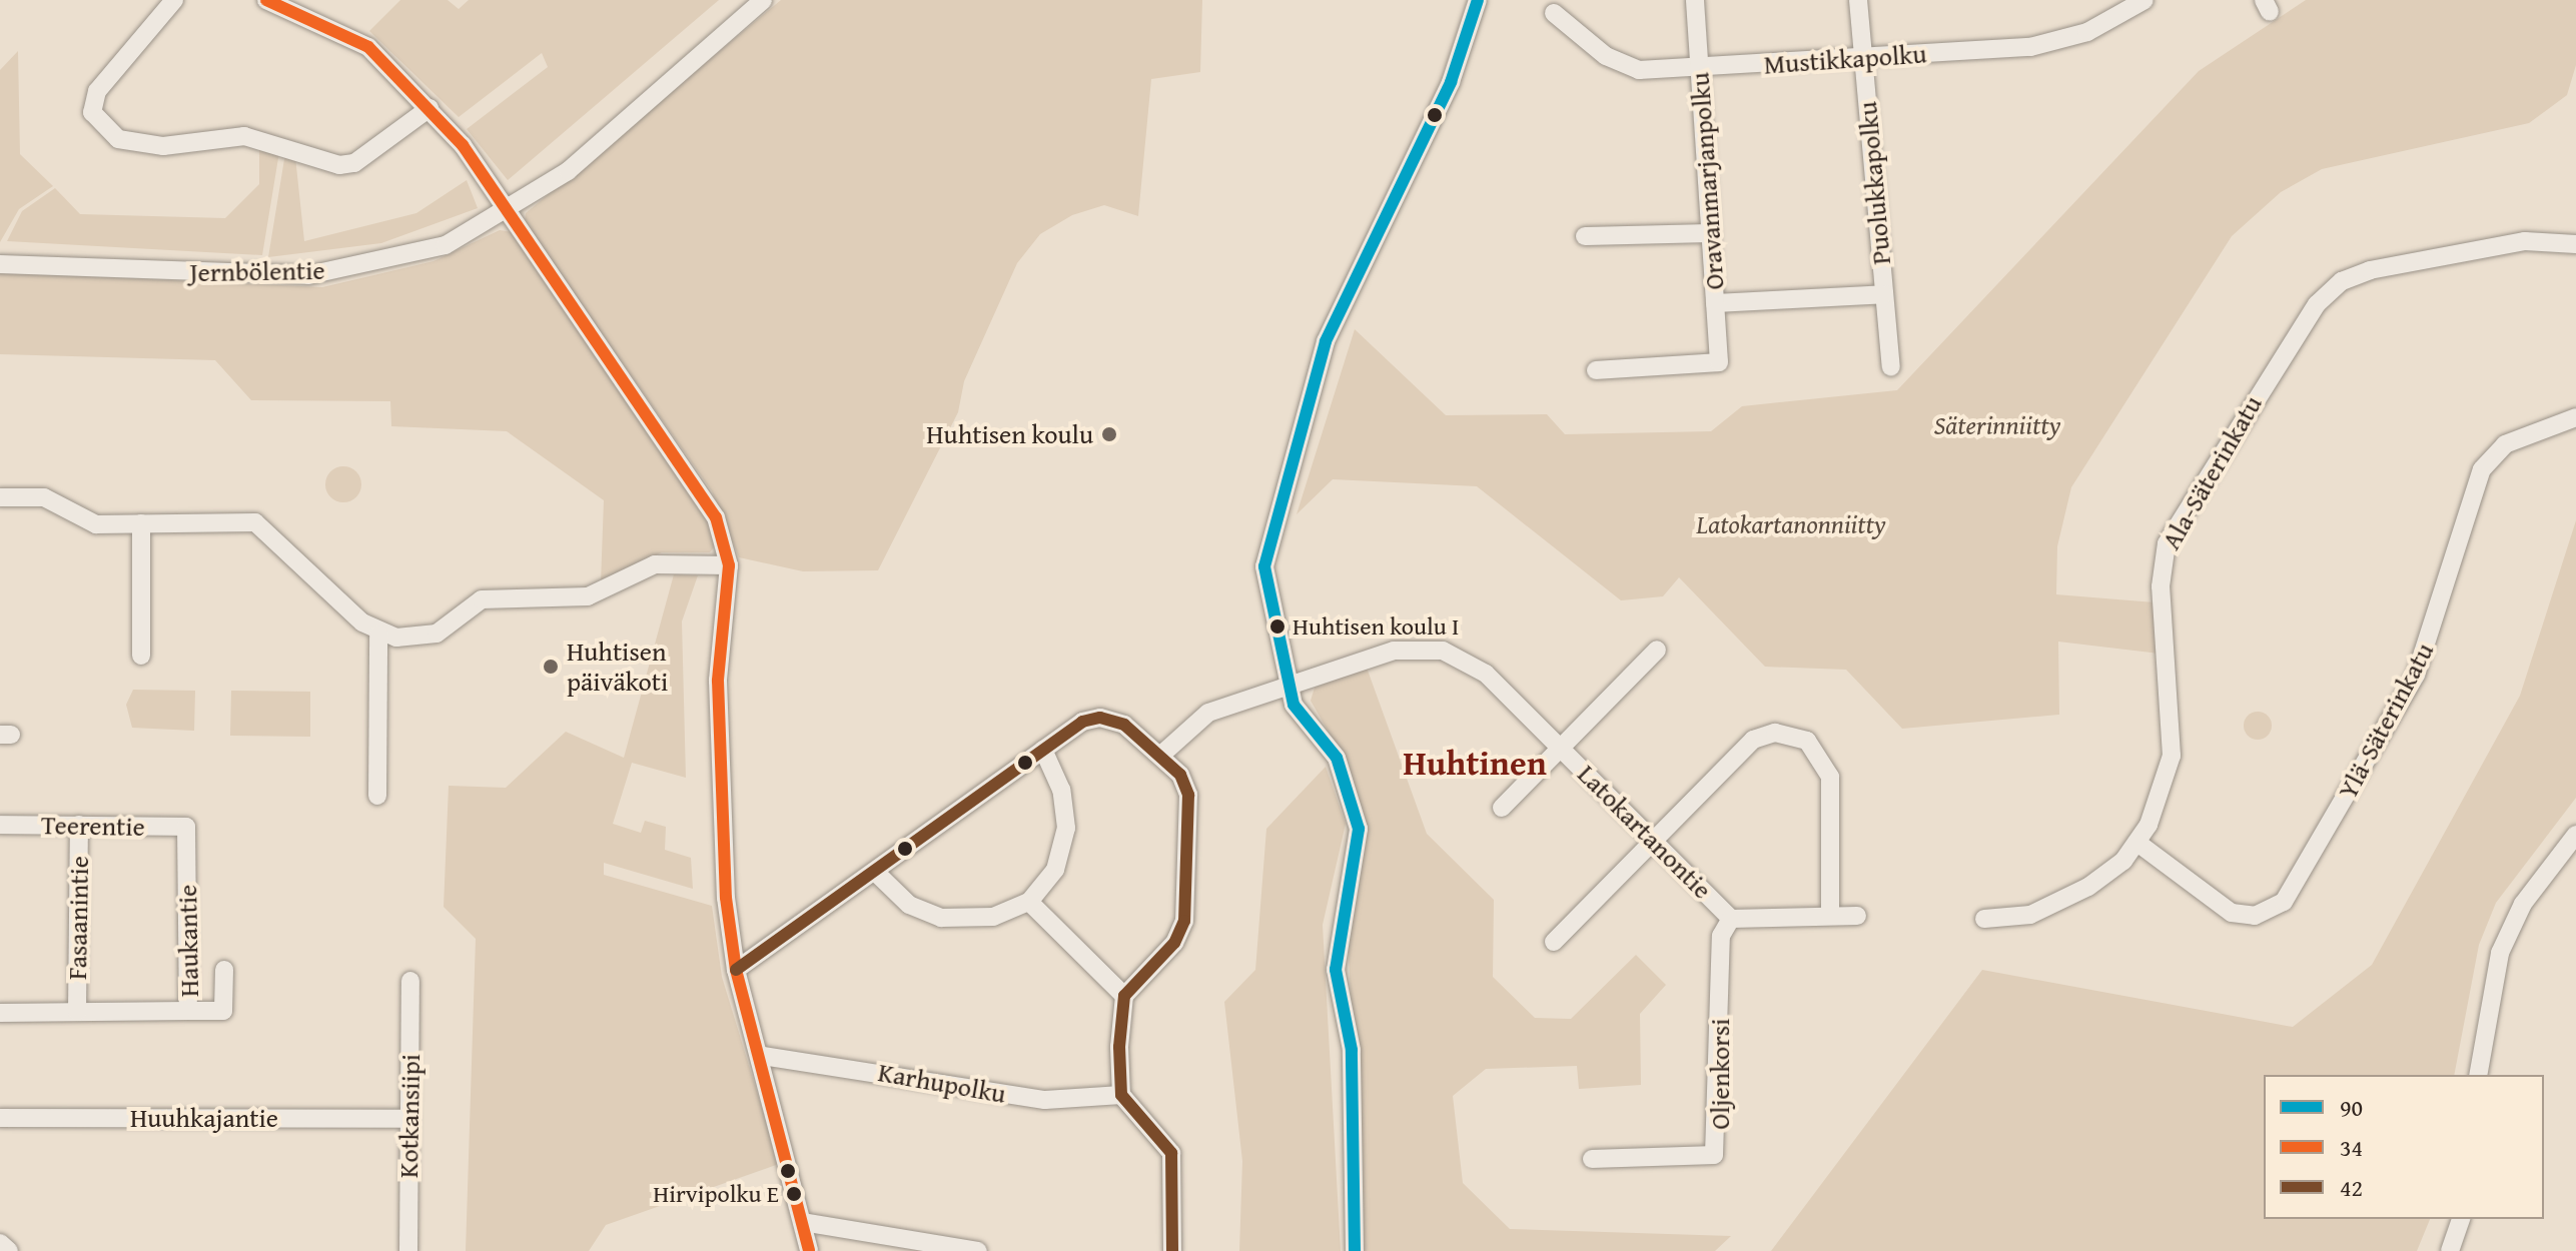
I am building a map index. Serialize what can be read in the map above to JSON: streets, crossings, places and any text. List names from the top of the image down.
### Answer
{
  "streets": {
    "street": [
      "Mustikkapolku",
      "Oravanmarjanpolku",
      "Puolukkapolku",
      "Jernbölentie",
      "Ala-Säterinkatu",
      "Ylä-Säterinkatu",
      "Teerentie",
      "Latokartanontie",
      "Fasaanintie",
      "Haukantie",
      "Oljenkorsi",
      "Karhupolku",
      "Kotkansiipi",
      "Huuhkajantie"
    ]
  },
  "crossings": [
    ["Mustikkapolku", "Oravanmarjanpolku"],
    ["Mustikkapolku", "Puolukkapolku"],
    ["Ala-Säterinkatu", "Ylä-Säterinkatu"],
    ["Teerentie", "Fasaanintie"],
    ["Teerentie", "Haukantie"],
    ["Latokartanontie", "Oljenkorsi"],
    ["Fasaanintie", "Haukantie"],
    ["Kotkansiipi", "Huuhkajantie"]
  ],
  "districts": ["Huhtinen"],
  "parks": ["Säterinniitty", "Latokartanonniitty"],
  "places": [
    "Huhtisen koulu",
    "Huhtisen koulu I",
    "Huhtisen päiväkoti",
    "Hirvipolku E"
  ],
  "lines": ["transit line 90", "transit line 34", "transit line 42"],
  "legend": ["90", "34", "42"]
}
